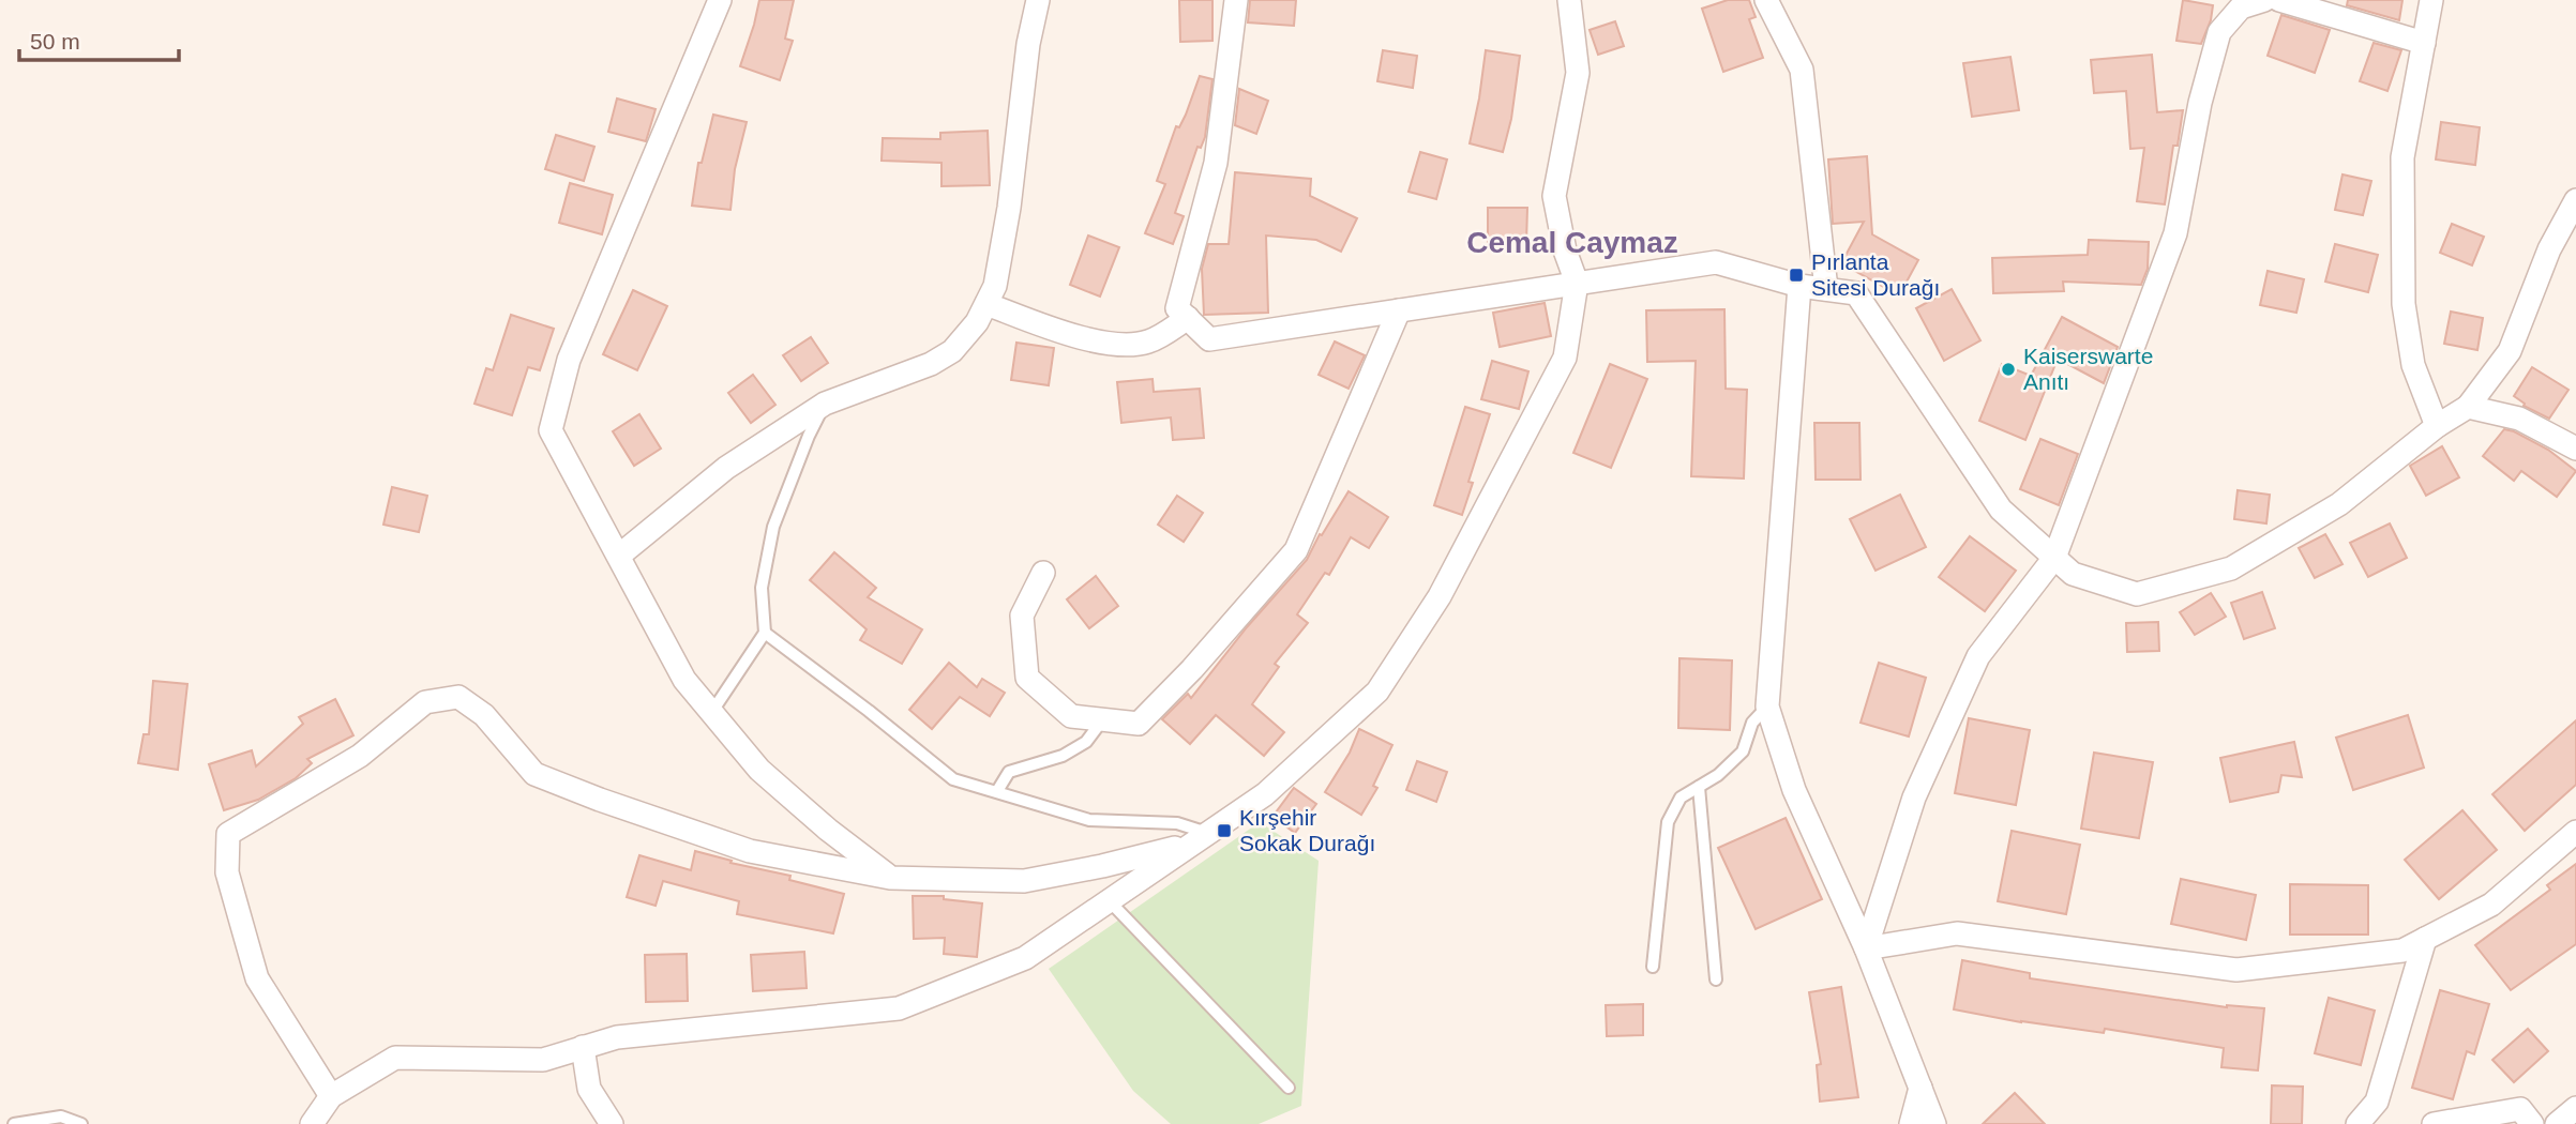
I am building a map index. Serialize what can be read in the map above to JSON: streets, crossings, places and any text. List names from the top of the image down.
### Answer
{
  "districts": ["Cemal Caymaz"],
  "places": {
    "transit": ["Pırlanta Sitesi Durağı", "Kırşehir Sokak Durağı"],
    "other": ["Kaiserswarte Anıtı"]
  },
  "scale_bar": "50 m"
}
